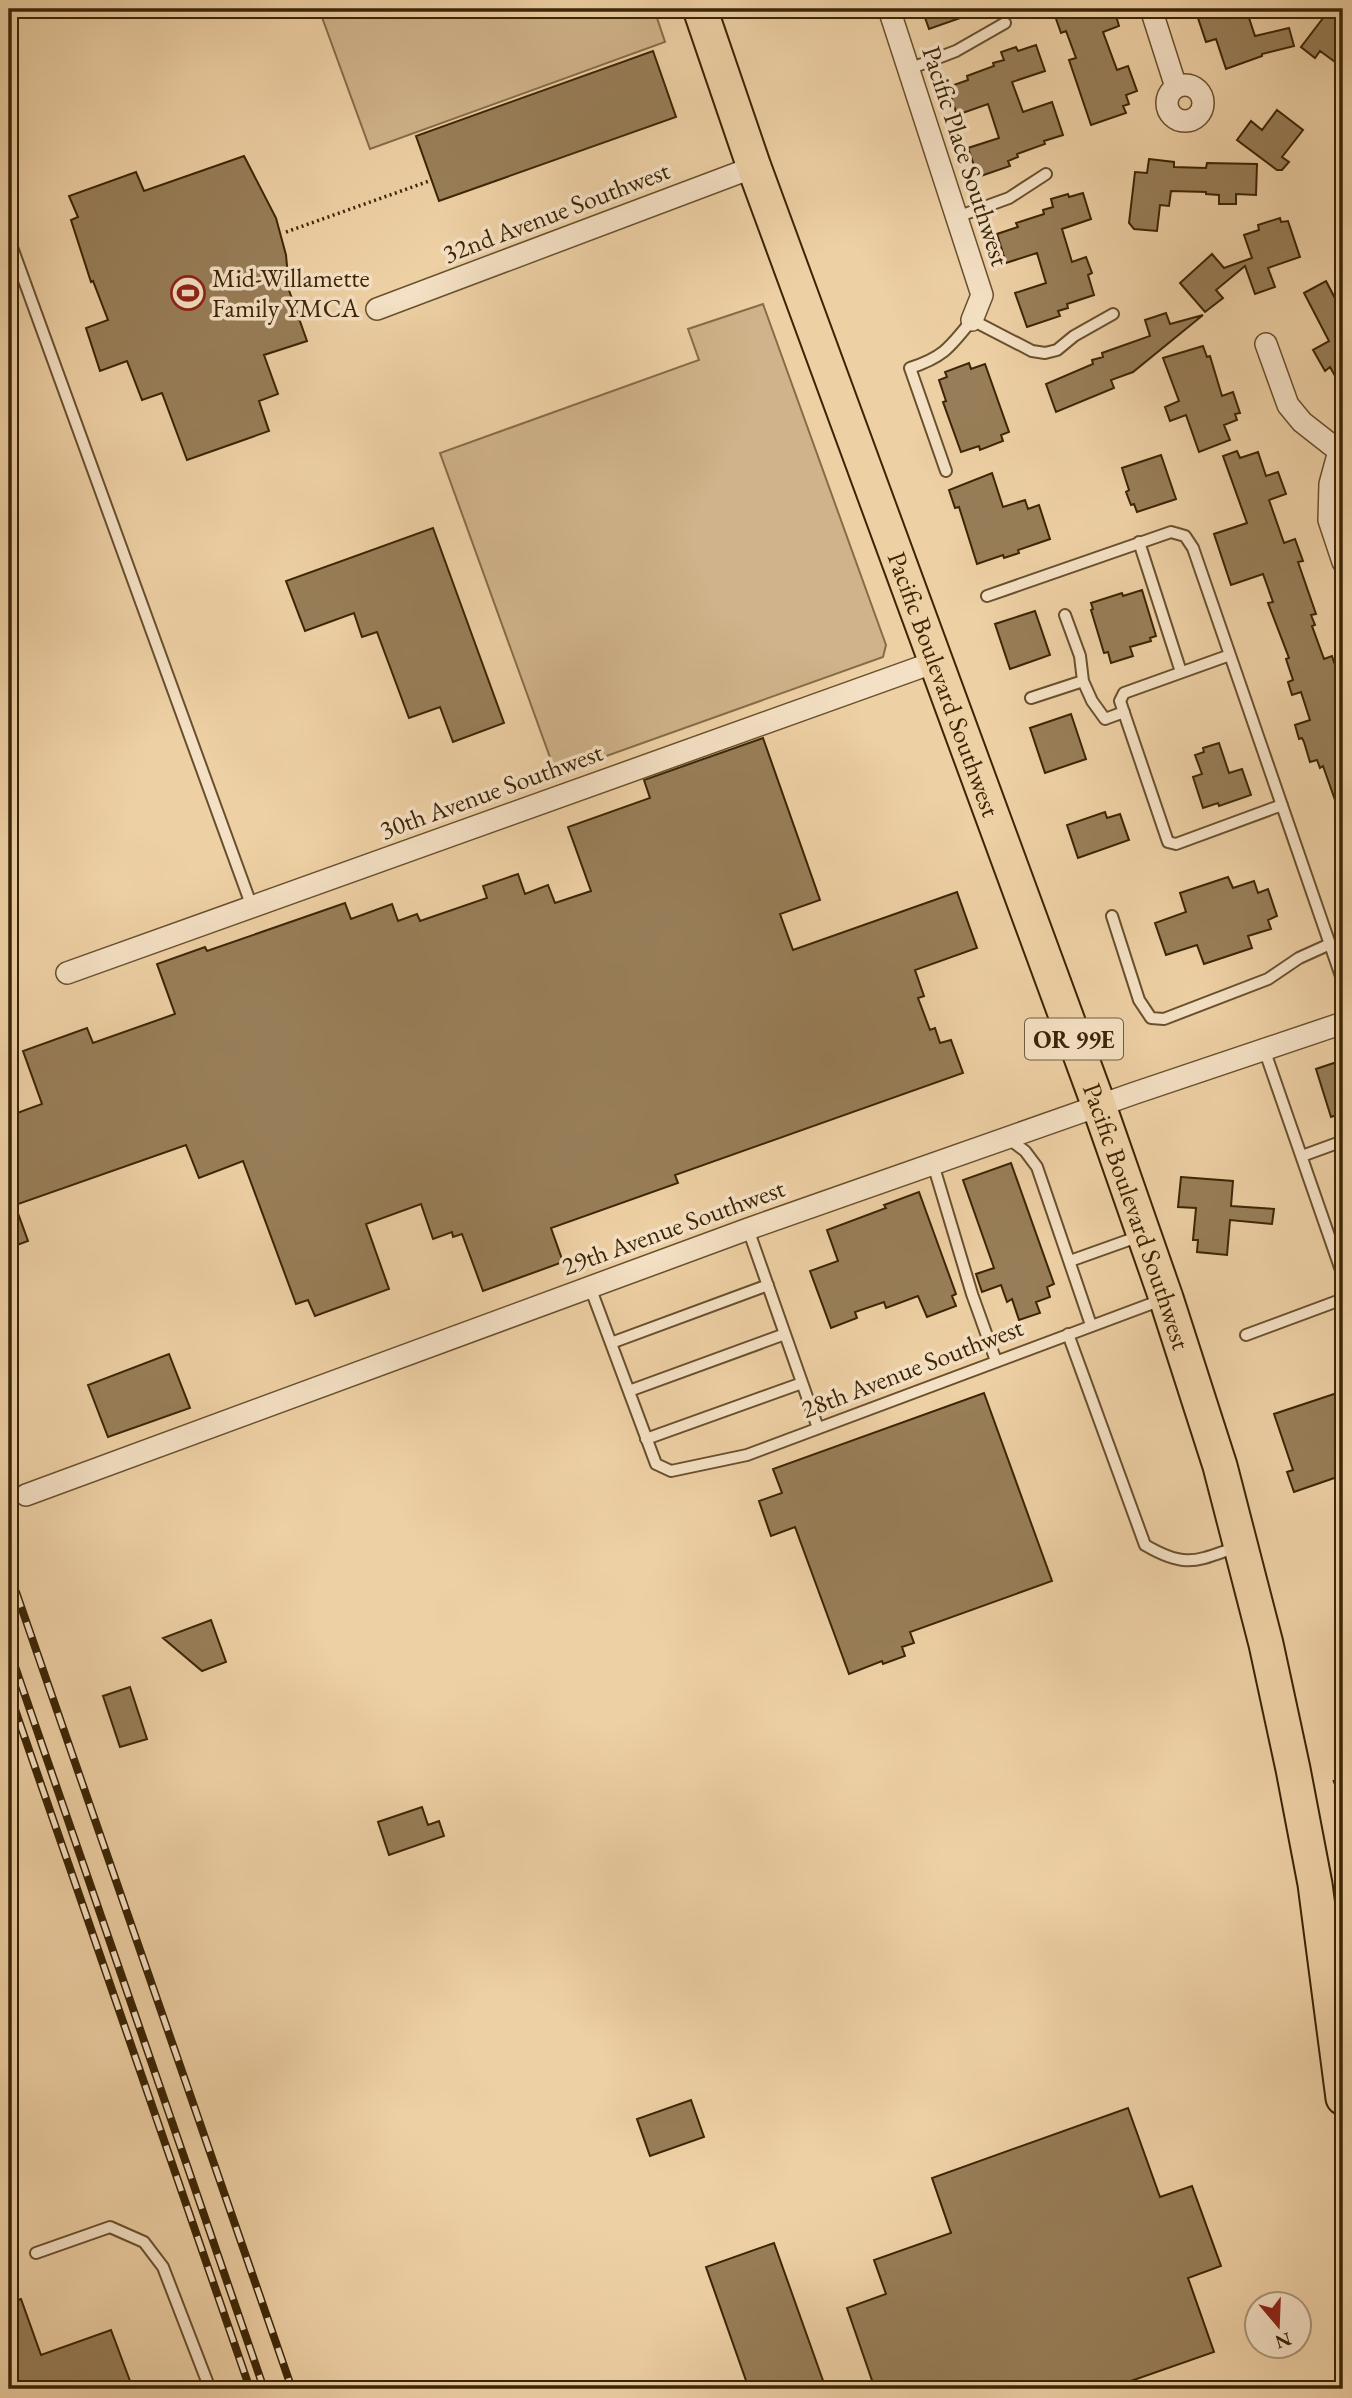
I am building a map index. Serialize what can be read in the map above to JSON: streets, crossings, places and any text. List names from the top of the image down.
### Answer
{
  "streets": {
    "main road": ["Pacific Boulevard Southwest", "OR 99E"],
    "street": [
      "Pacific Place Southwest",
      "32nd Avenue Southwest",
      "30th Avenue Southwest",
      "29th Avenue Southwest"
    ],
    "lane": ["28th Avenue Southwest"]
  },
  "crossings": [
    ["32nd Avenue Southwest", "Pacific Boulevard Southwest"],
    ["Pacific Boulevard Southwest", "30th Avenue Southwest"],
    ["Pacific Boulevard Southwest", "29th Avenue Southwest"],
    ["Pacific Boulevard Southwest", "28th Avenue Southwest"]
  ],
  "places": {
    "sports": ["Mid-Willamette Family YMCA"]
  },
  "north": "bottom"
}
